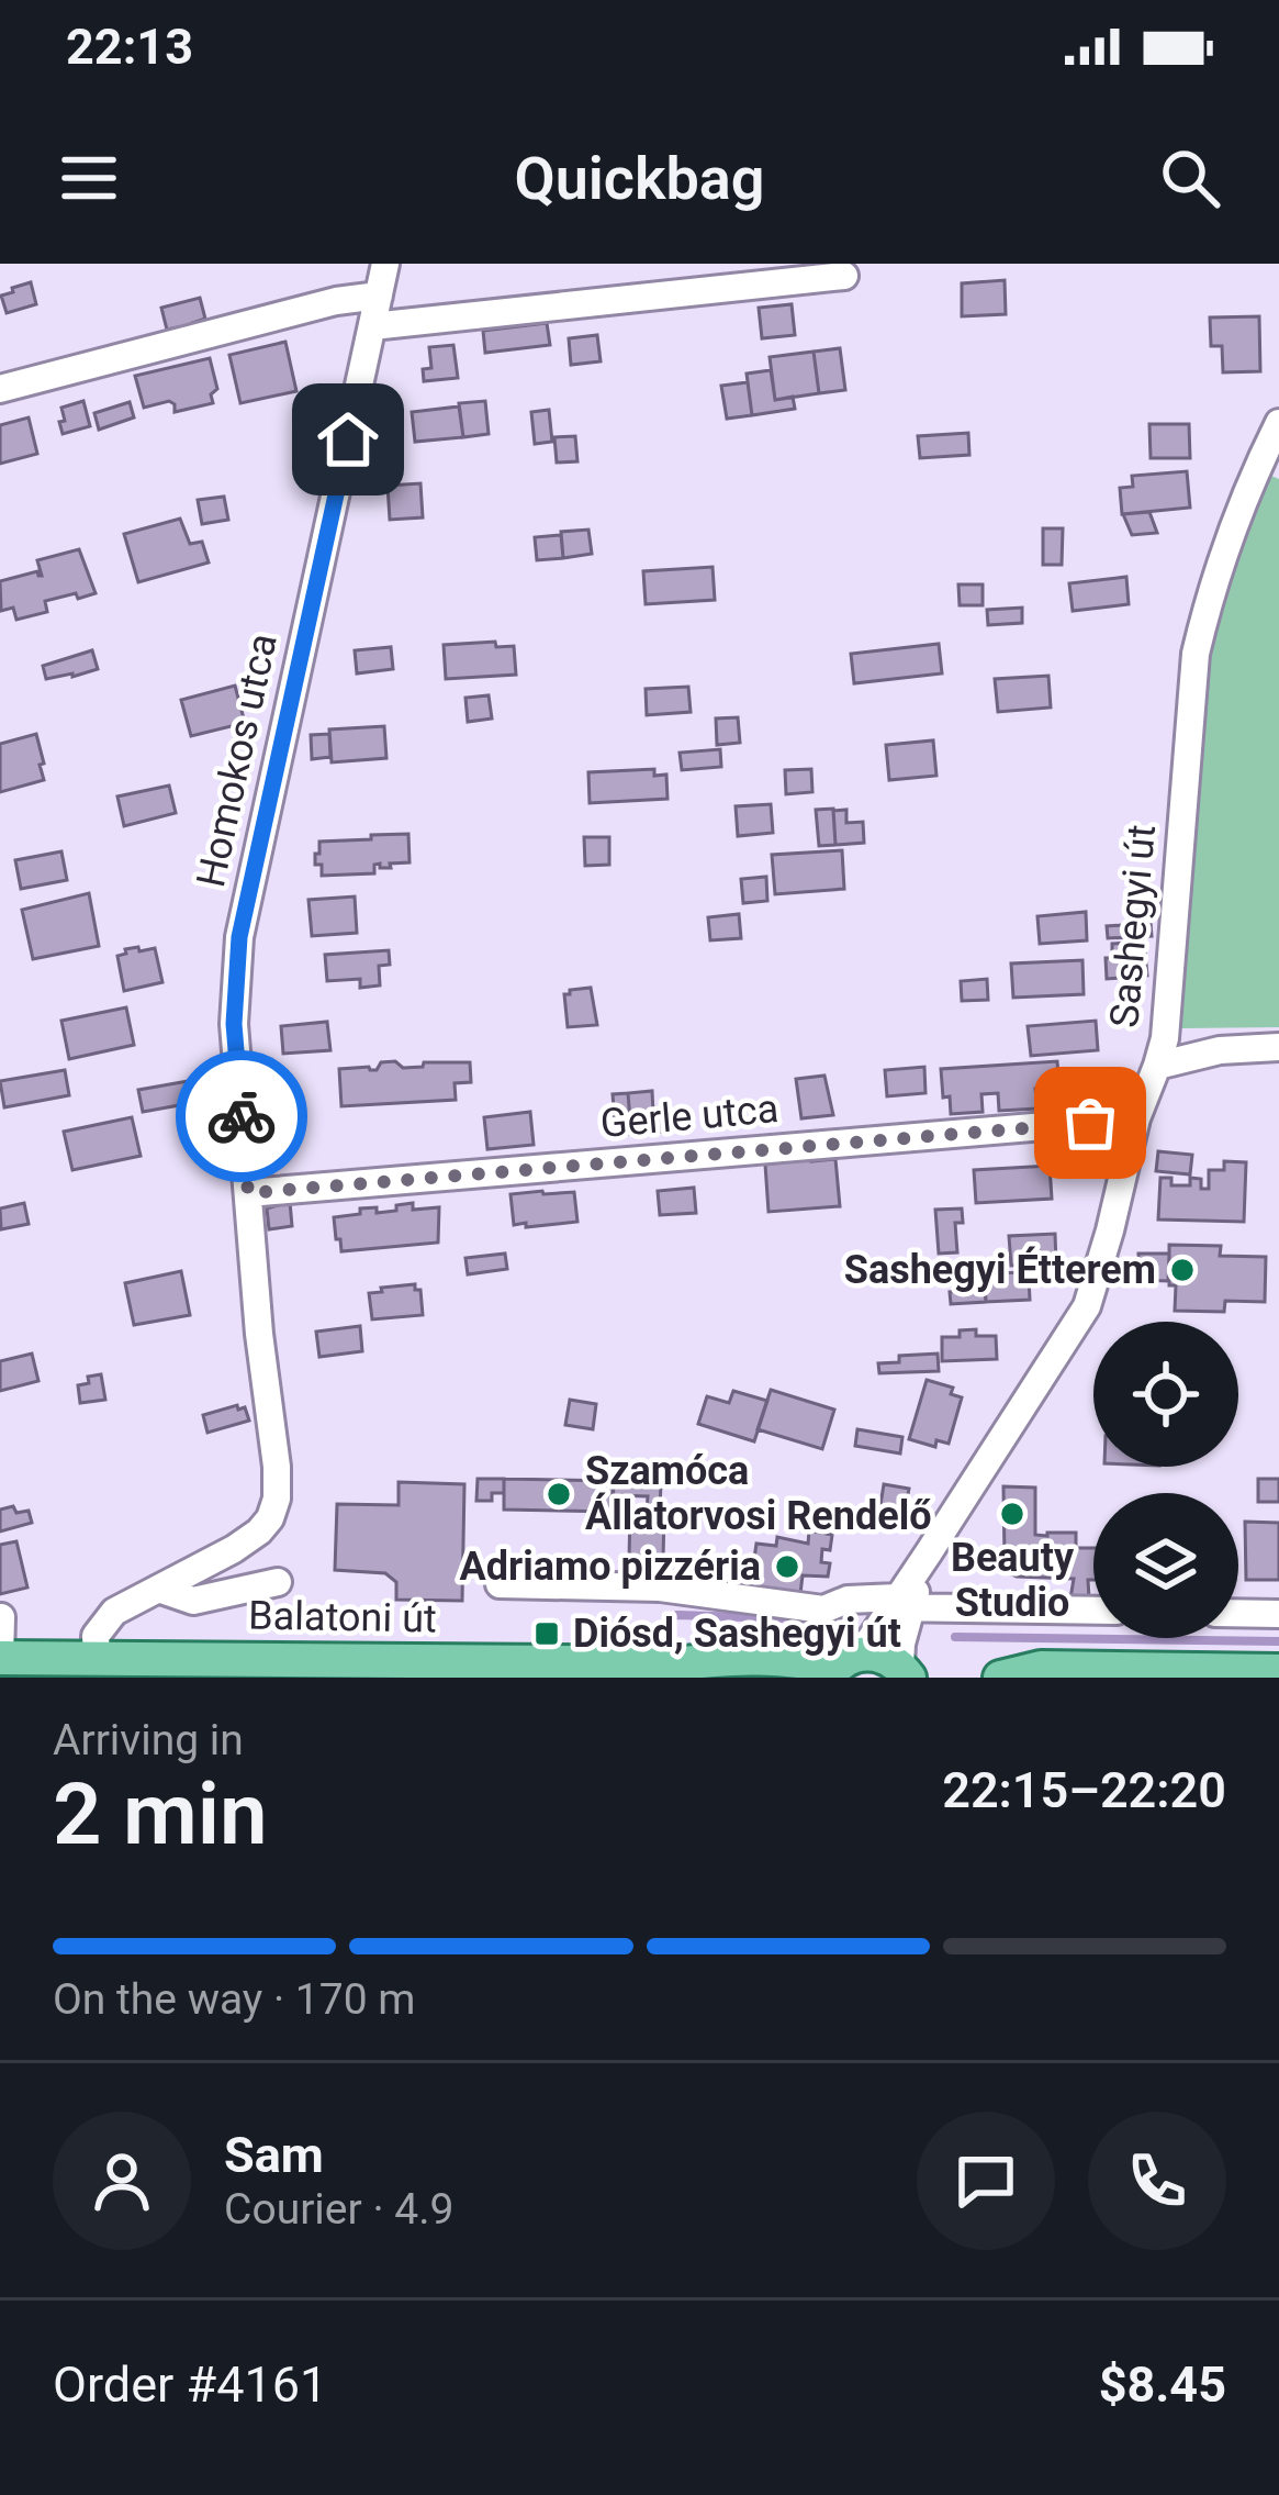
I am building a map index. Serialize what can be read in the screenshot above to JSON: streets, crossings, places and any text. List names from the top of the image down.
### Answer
{
  "streets": {
    "main road": ["Balatoni út"],
    "street": ["Homokos utca", "Sashegyi út", "Gerle utca"]
  },
  "crossings": [
    ["Homokos utca", "Gerle utca"],
    ["Homokos utca", "Balatoni út"],
    ["Sashegyi út", "Gerle utca"],
    ["Sashegyi út", "Balatoni út"]
  ],
  "places": {
    "other": [
      "Sashegyi Étterem",
      "Szamóca Állatorvosi Rendelő",
      "Beauty Studio",
      "Adriamo pizzéria"
    ],
    "transit": ["Diósd, Sashegyi út"]
  },
  "page": {
    "status": "22:13",
    "header": "Quickbag",
    "heading": ["2 min", "Arriving in", "22:15–22:20"],
    "panel": [
      "Sam",
      "Courier · 4.9",
      "Order #4161",
      "$8.45"
    ],
    "bar": "On the way · 170 m"
  }
}
